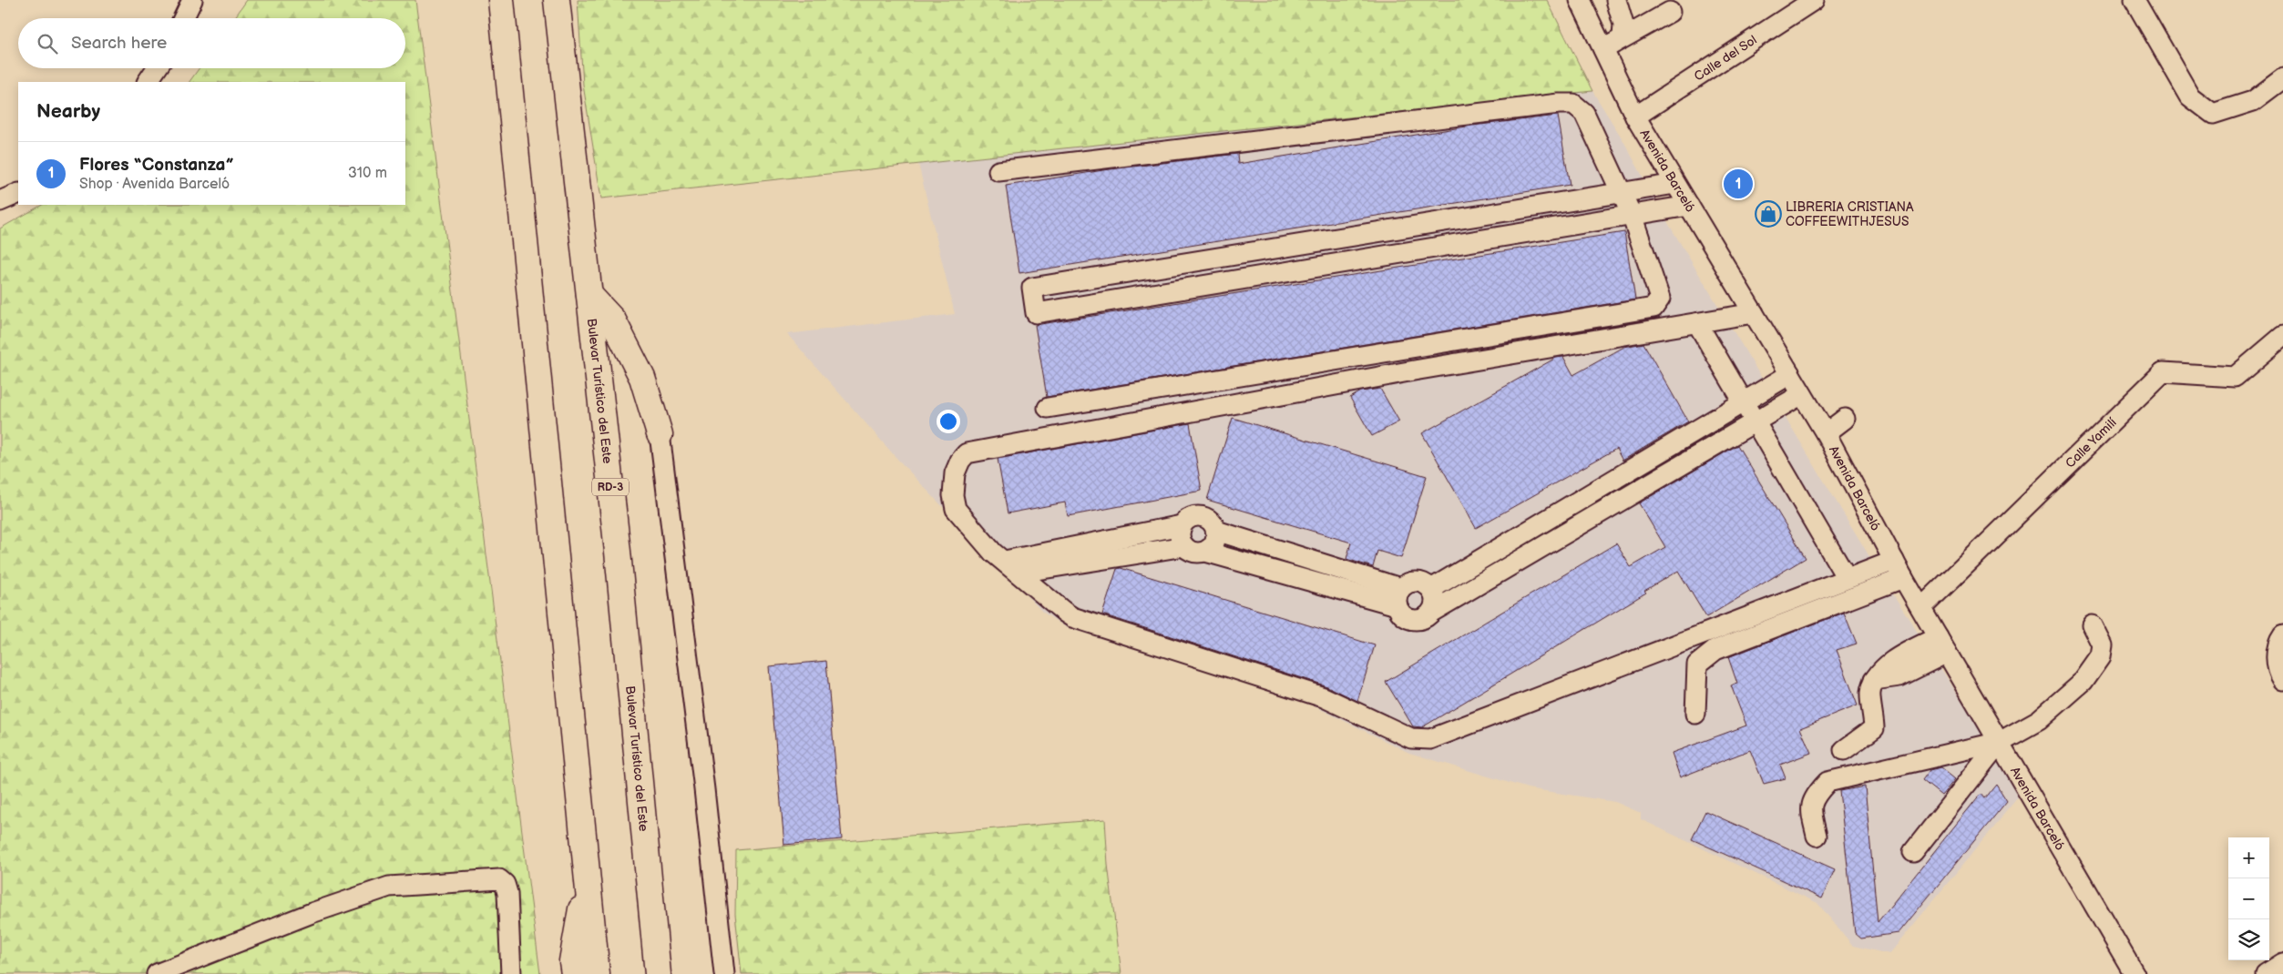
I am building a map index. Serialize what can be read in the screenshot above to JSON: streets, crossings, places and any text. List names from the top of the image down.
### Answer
{
  "streets": {
    "highway": ["Bulevar Turístico del Este", "RD-3"],
    "street": ["Calle del Sol", "Avenida Barceló", "Calle Yamilí"]
  },
  "crossings": [
    ["Calle del Sol", "Avenida Barceló"],
    ["Avenida Barceló", "Calle Yamilí"]
  ],
  "places": {
    "shop": ["LIBRERIA CRISTIANA COFFEEWITHJESUS"]
  },
  "page": {
    "search": "Search here",
    "heading": "Nearby",
    "list": [
      {
        "mark": "1",
        "name": "Flores “Constanza”",
        "note": "Shop · Avenida Barceló",
        "value": "310 m"
      }
    ],
    "pins": "1",
    "map_buttons": ["+", "−"]
  }
}
